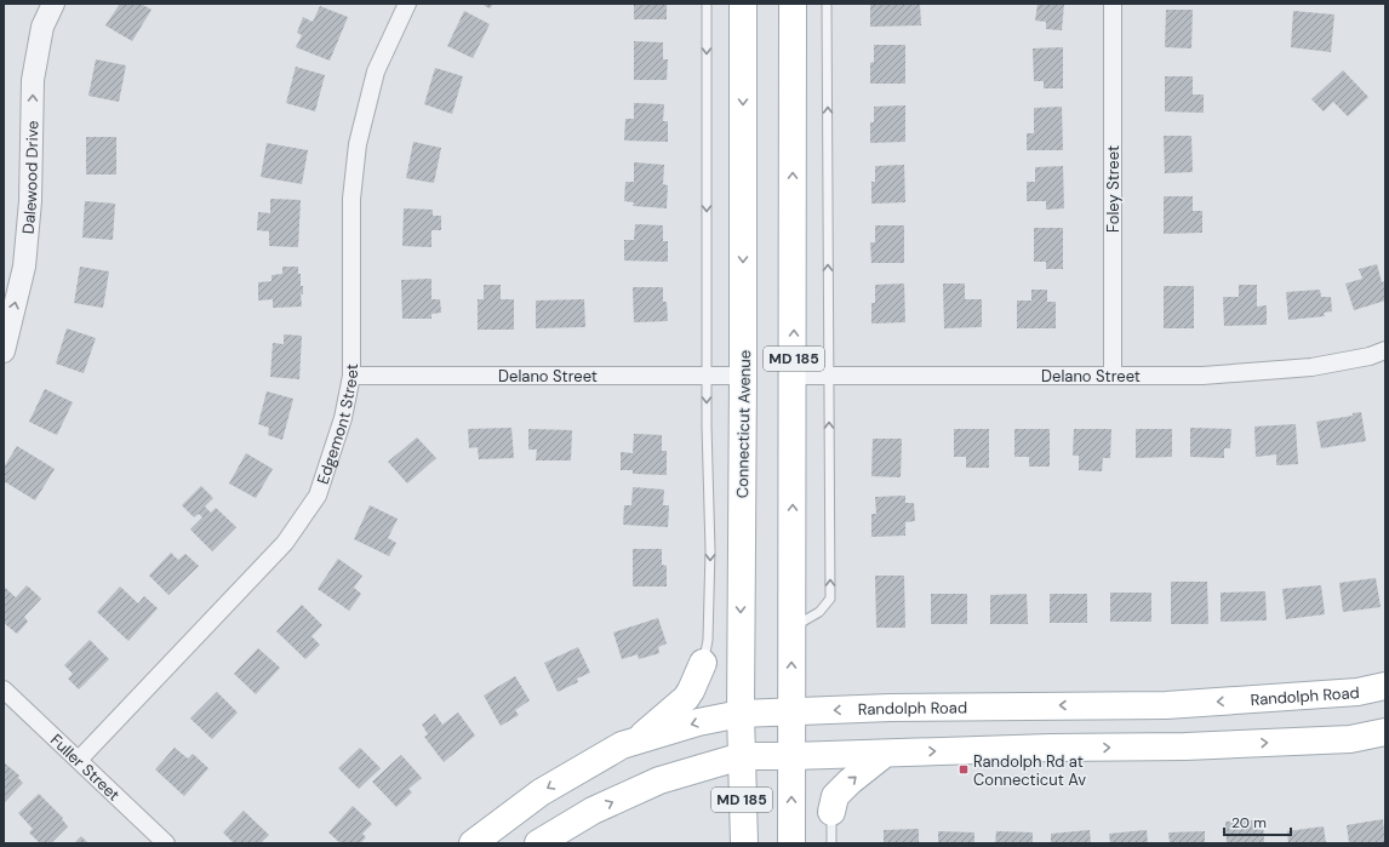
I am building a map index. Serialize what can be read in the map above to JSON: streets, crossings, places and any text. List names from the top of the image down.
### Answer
{
  "streets": {
    "main road": ["MD 185", "Connecticut Avenue", "Randolph Road"],
    "street": [
      "Dalewood Drive",
      "Foley Street",
      "Delano Street",
      "Edgemont Street",
      "Fuller Street"
    ]
  },
  "crossings": [
    ["Foley Street", "Delano Street"],
    ["MD 185", "Delano Street"],
    ["MD 185", "Randolph Road"],
    ["Delano Street", "Edgemont Street"],
    ["Delano Street", "Connecticut Avenue"],
    ["Edgemont Street", "Fuller Street"],
    ["Connecticut Avenue", "Randolph Road"]
  ],
  "one_way": ["Dalewood Drive"],
  "places": {
    "transit": ["Randolph Rd at Connecticut Av"]
  },
  "scale_bar": "20 m"
}
